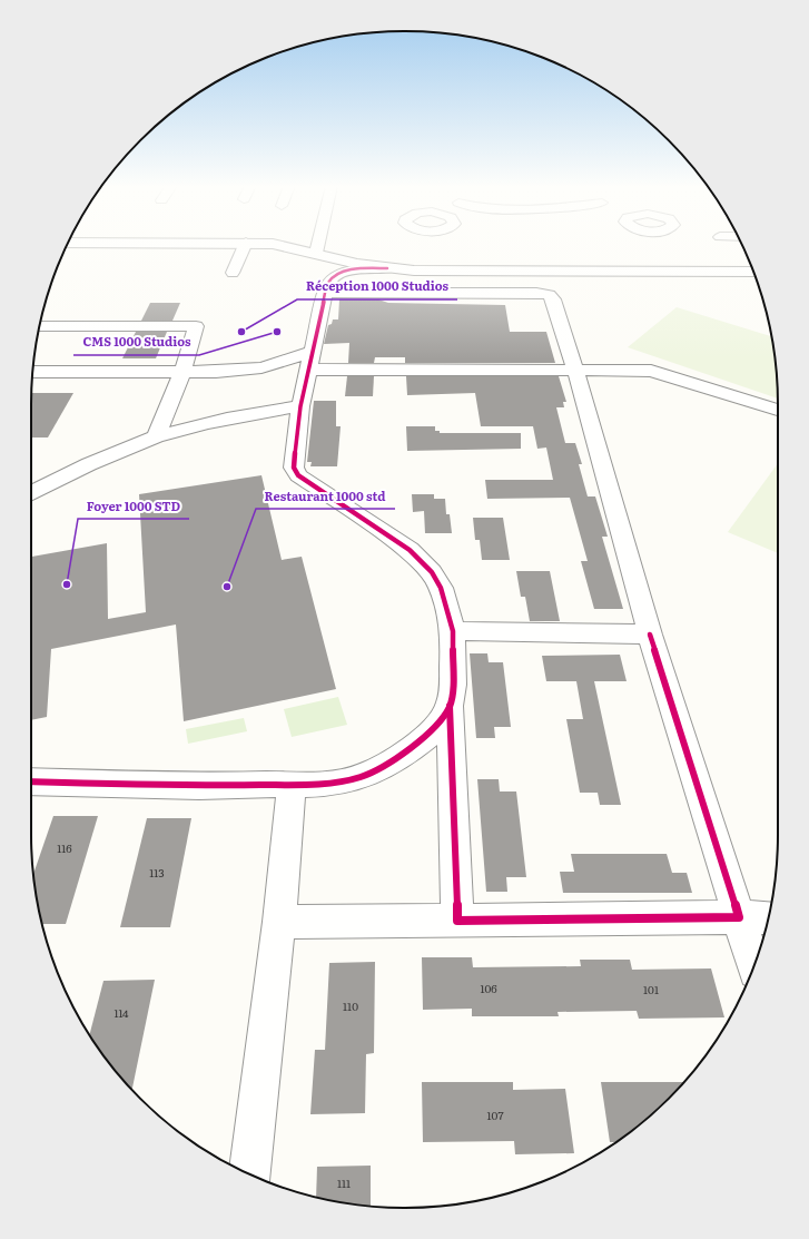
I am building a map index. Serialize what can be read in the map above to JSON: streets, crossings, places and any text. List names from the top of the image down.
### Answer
{
  "places": [
    "Réception 1000 Studios",
    "CMS 1000 Studios",
    "Foyer 1000 STD",
    "Restaurant 1000 std"
  ],
  "house_numbers": [
    "116",
    "113",
    "106",
    "101",
    "110",
    "114",
    "107",
    "111"
  ]
}
